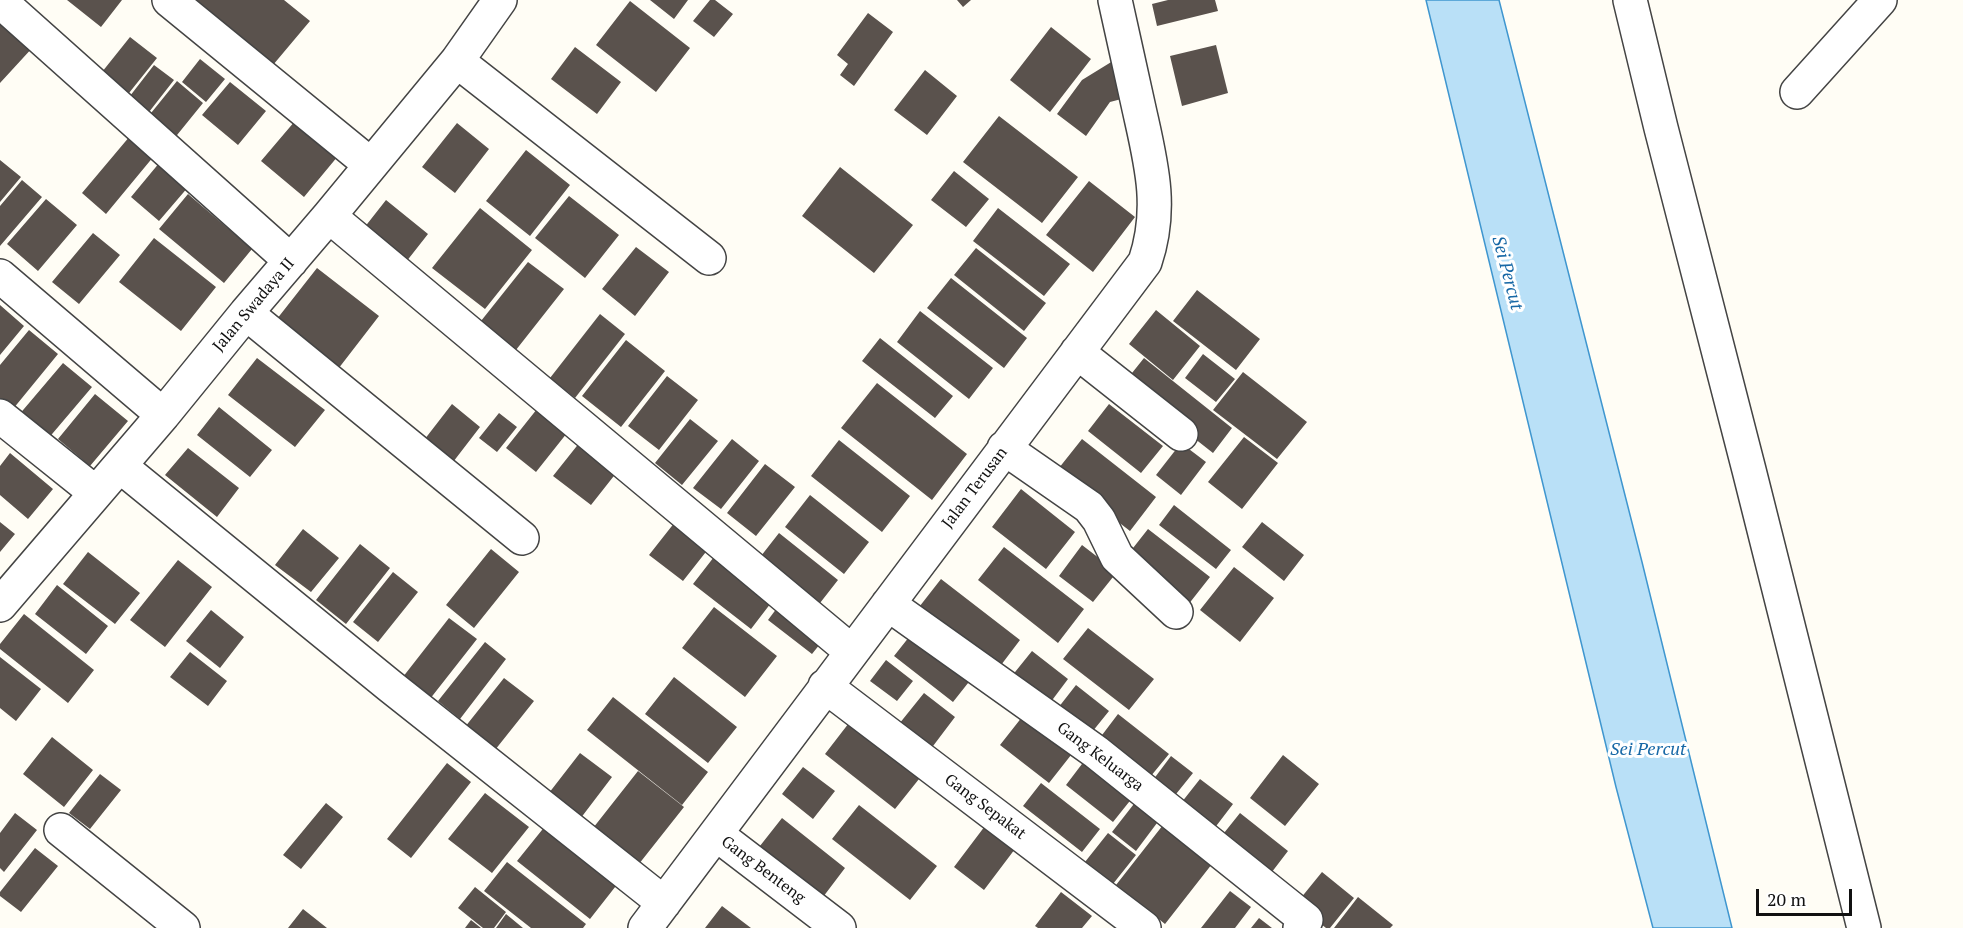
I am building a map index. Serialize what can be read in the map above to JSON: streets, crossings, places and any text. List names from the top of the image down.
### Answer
{
  "streets": {
    "street": [
      "Jalan Swadaya II",
      "Jalan Terusan",
      "Gang Keluarga",
      "Gang Sepakat",
      "Gang Benteng"
    ]
  },
  "crossings": [
    ["Jalan Terusan", "Gang Keluarga"],
    ["Jalan Terusan", "Gang Sepakat"],
    ["Jalan Terusan", "Gang Benteng"]
  ],
  "water": ["Sei Percut"],
  "scale_bar": "20 m"
}
